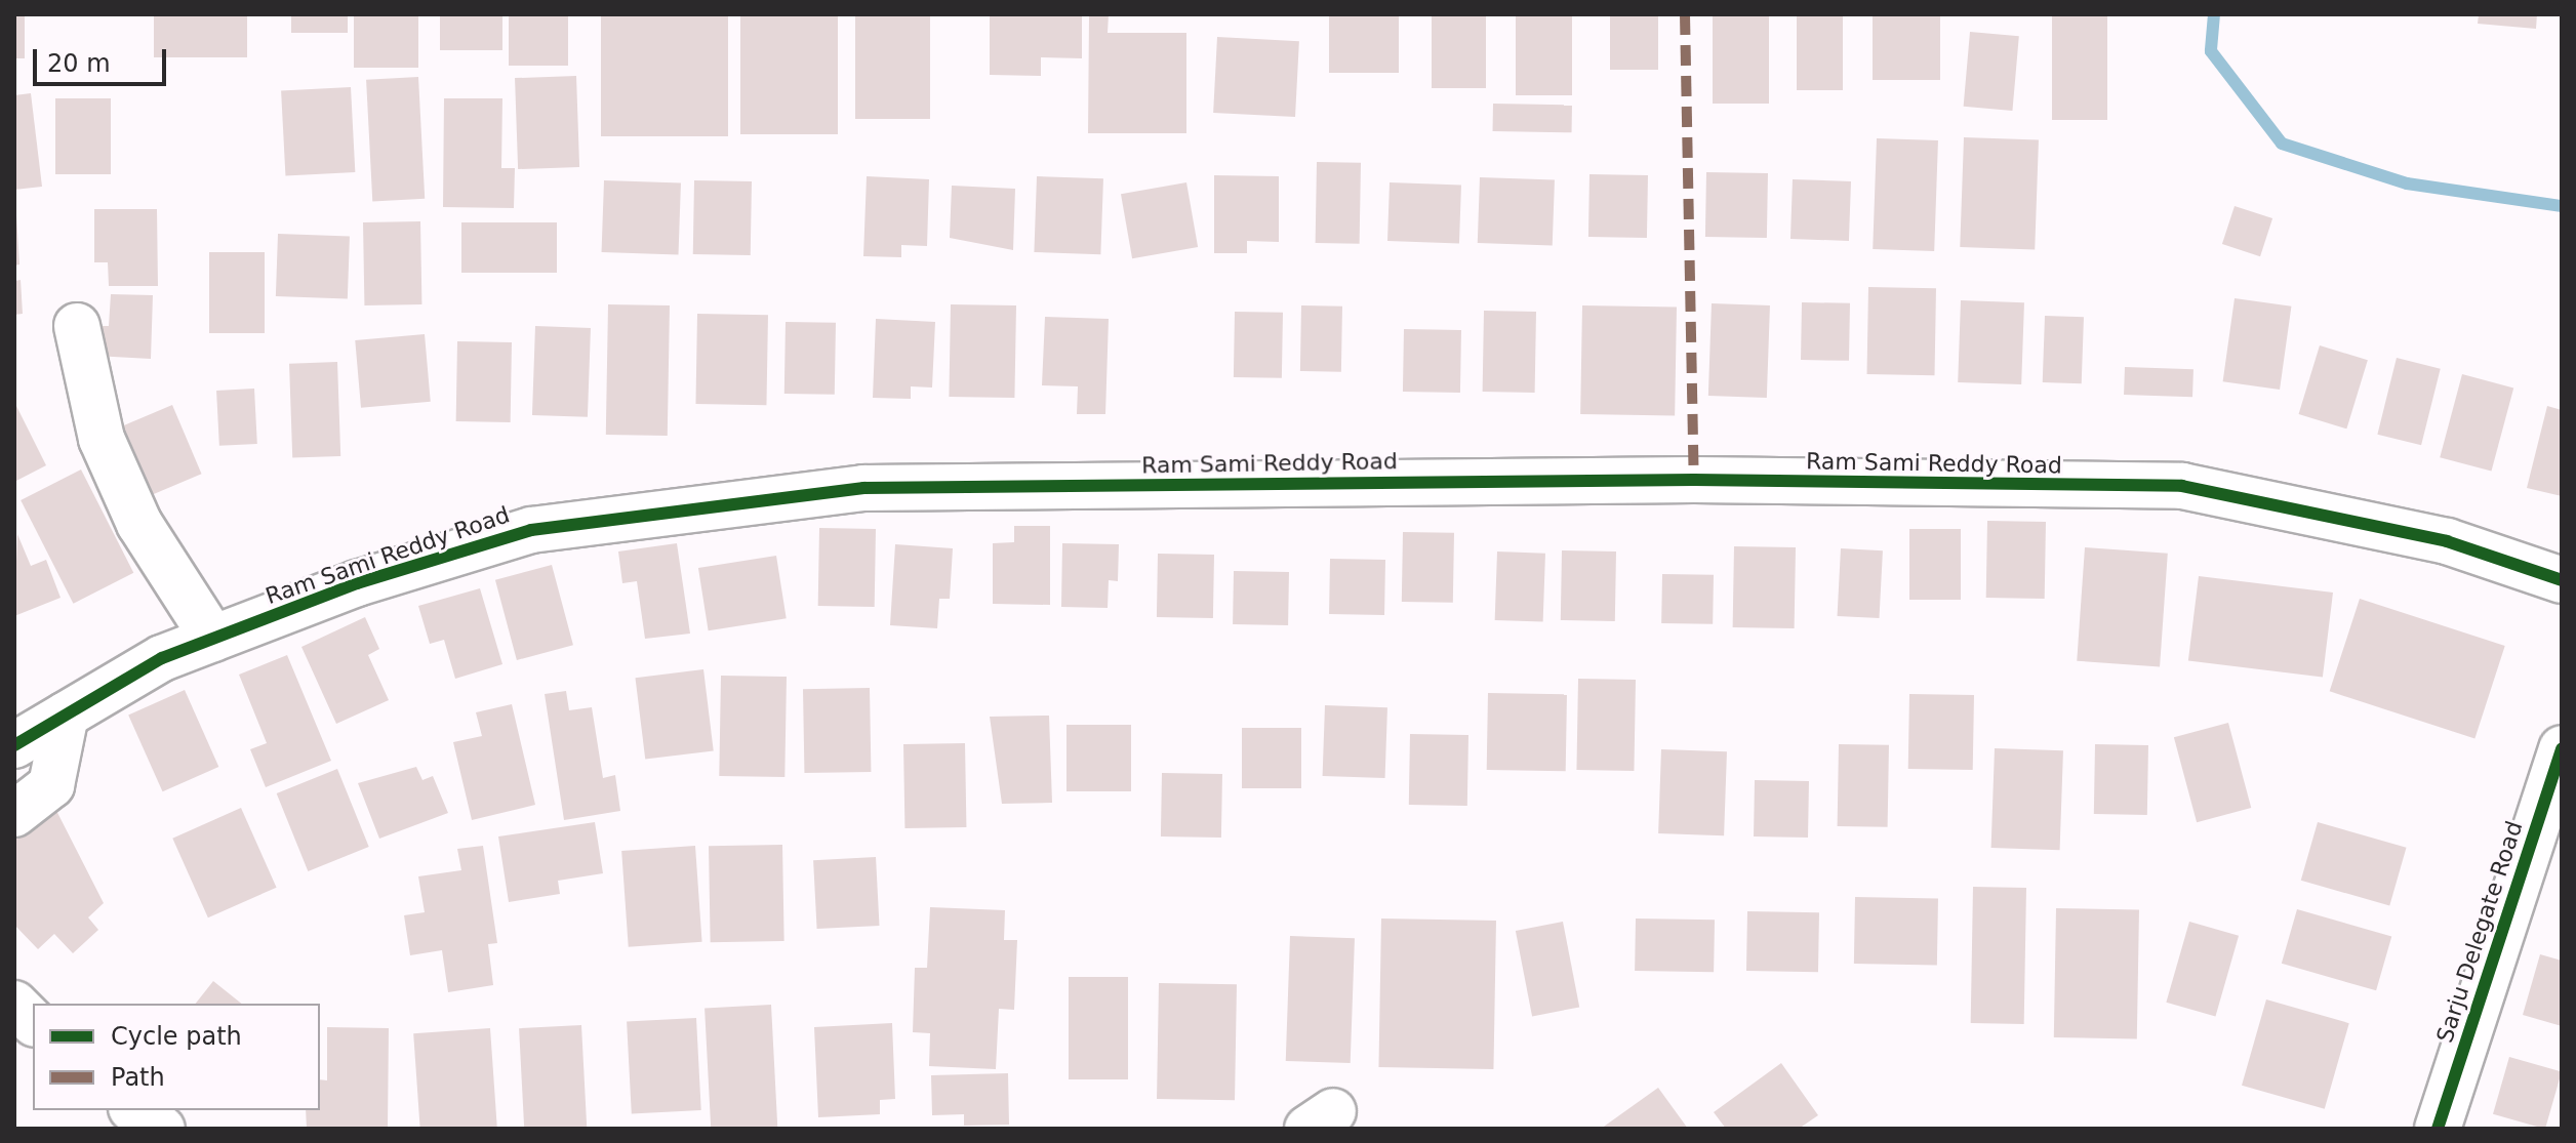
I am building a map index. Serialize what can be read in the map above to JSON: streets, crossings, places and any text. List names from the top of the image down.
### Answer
{
  "streets": {
    "street": ["Ram Sami Reddy Road", "Sarju Delegate Road"]
  },
  "legend": ["Cycle path", "Path"],
  "scale_bar": "20 m"
}
